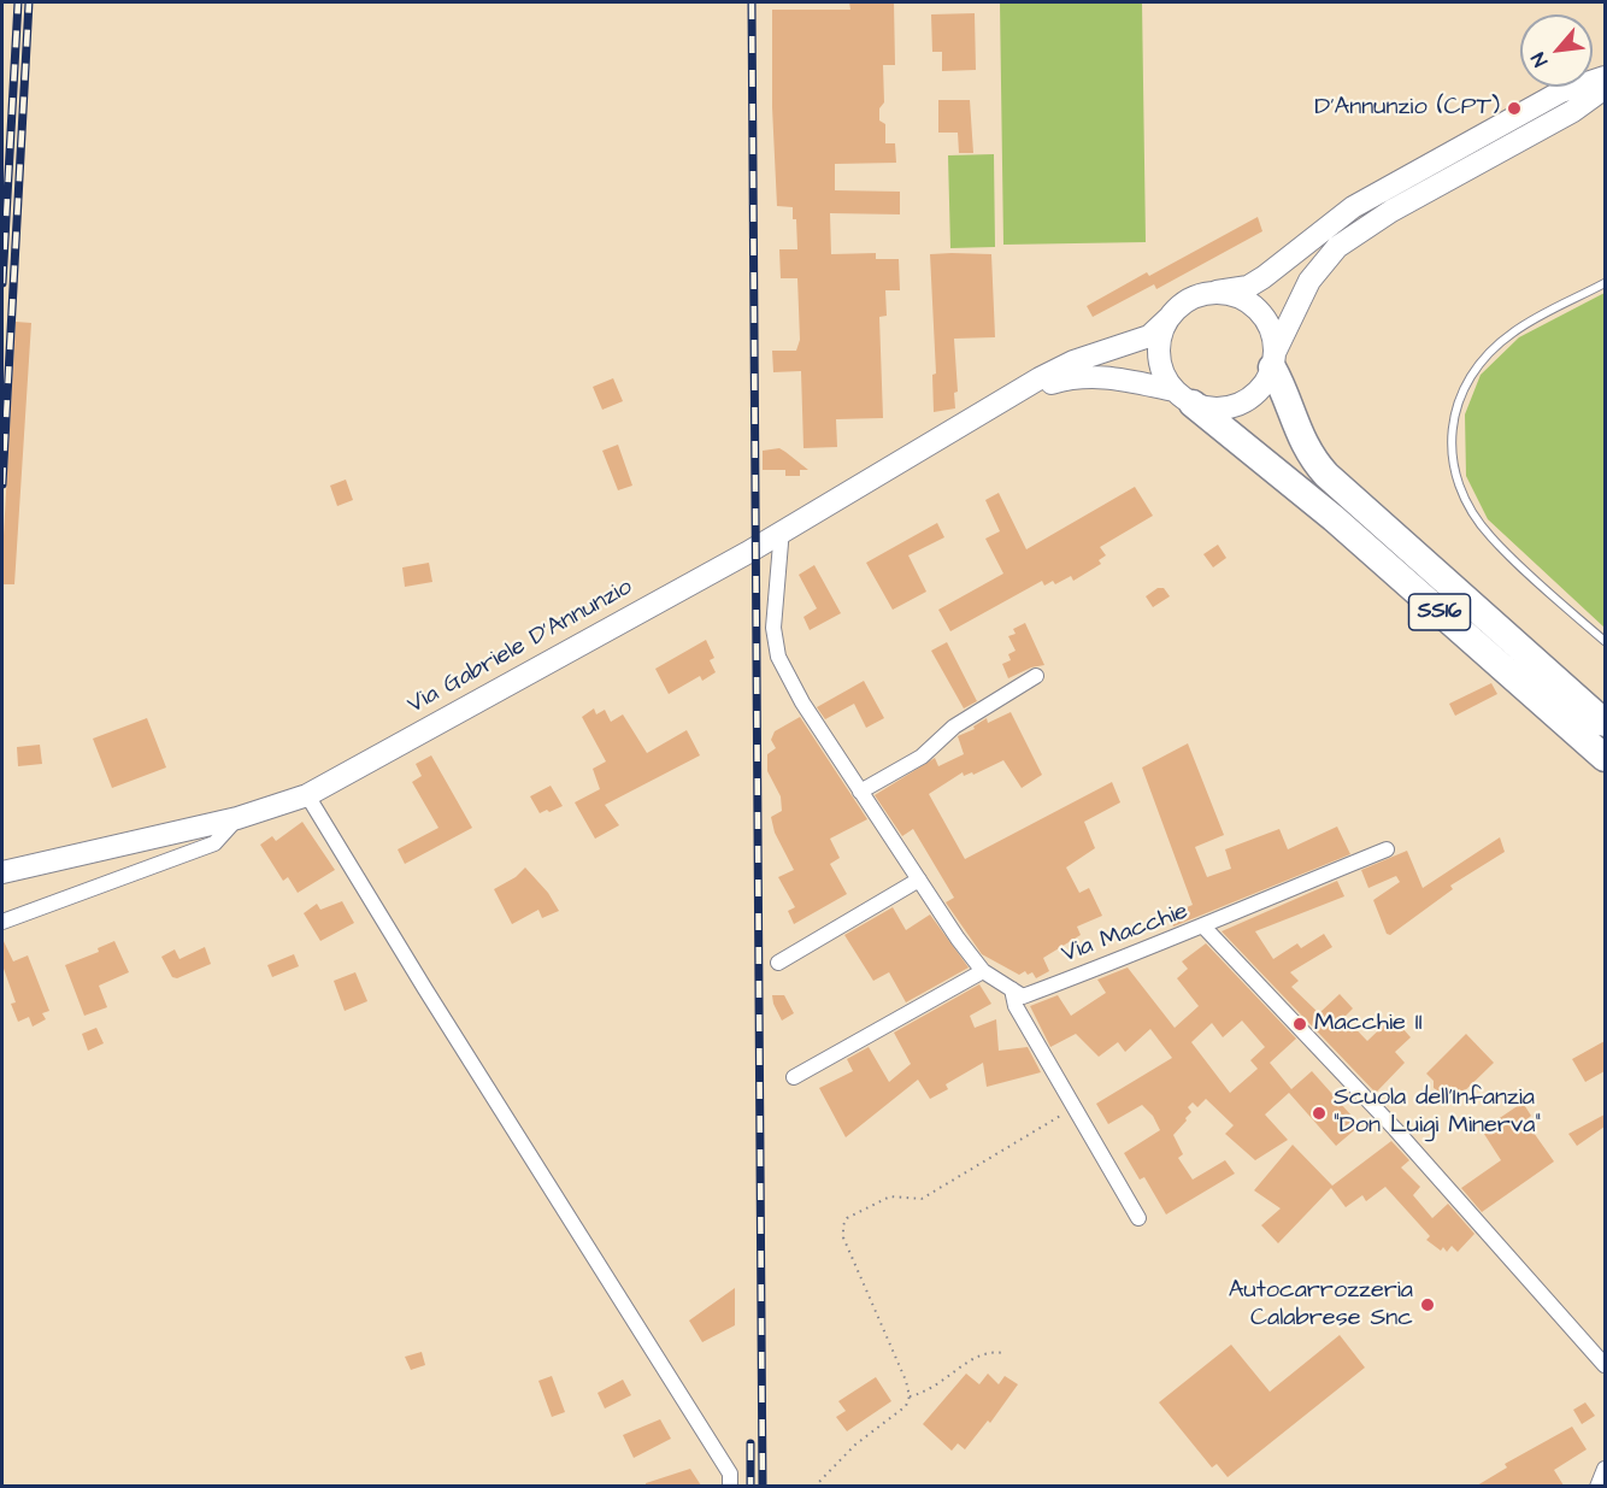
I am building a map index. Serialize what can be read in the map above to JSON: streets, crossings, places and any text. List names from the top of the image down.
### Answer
{
  "streets": {
    "highway": ["SS16"],
    "street": ["Via Gabriele D'Annunzio", "Via Macchie"]
  },
  "places": [
    "D'Annunzio (CPT)",
    "Macchie II",
    "Scuola dell'Infanzia \"Don Luigi Minerva\"",
    "Autocarrozzeria Calabrese Snc"
  ],
  "north": "bottom left"
}
